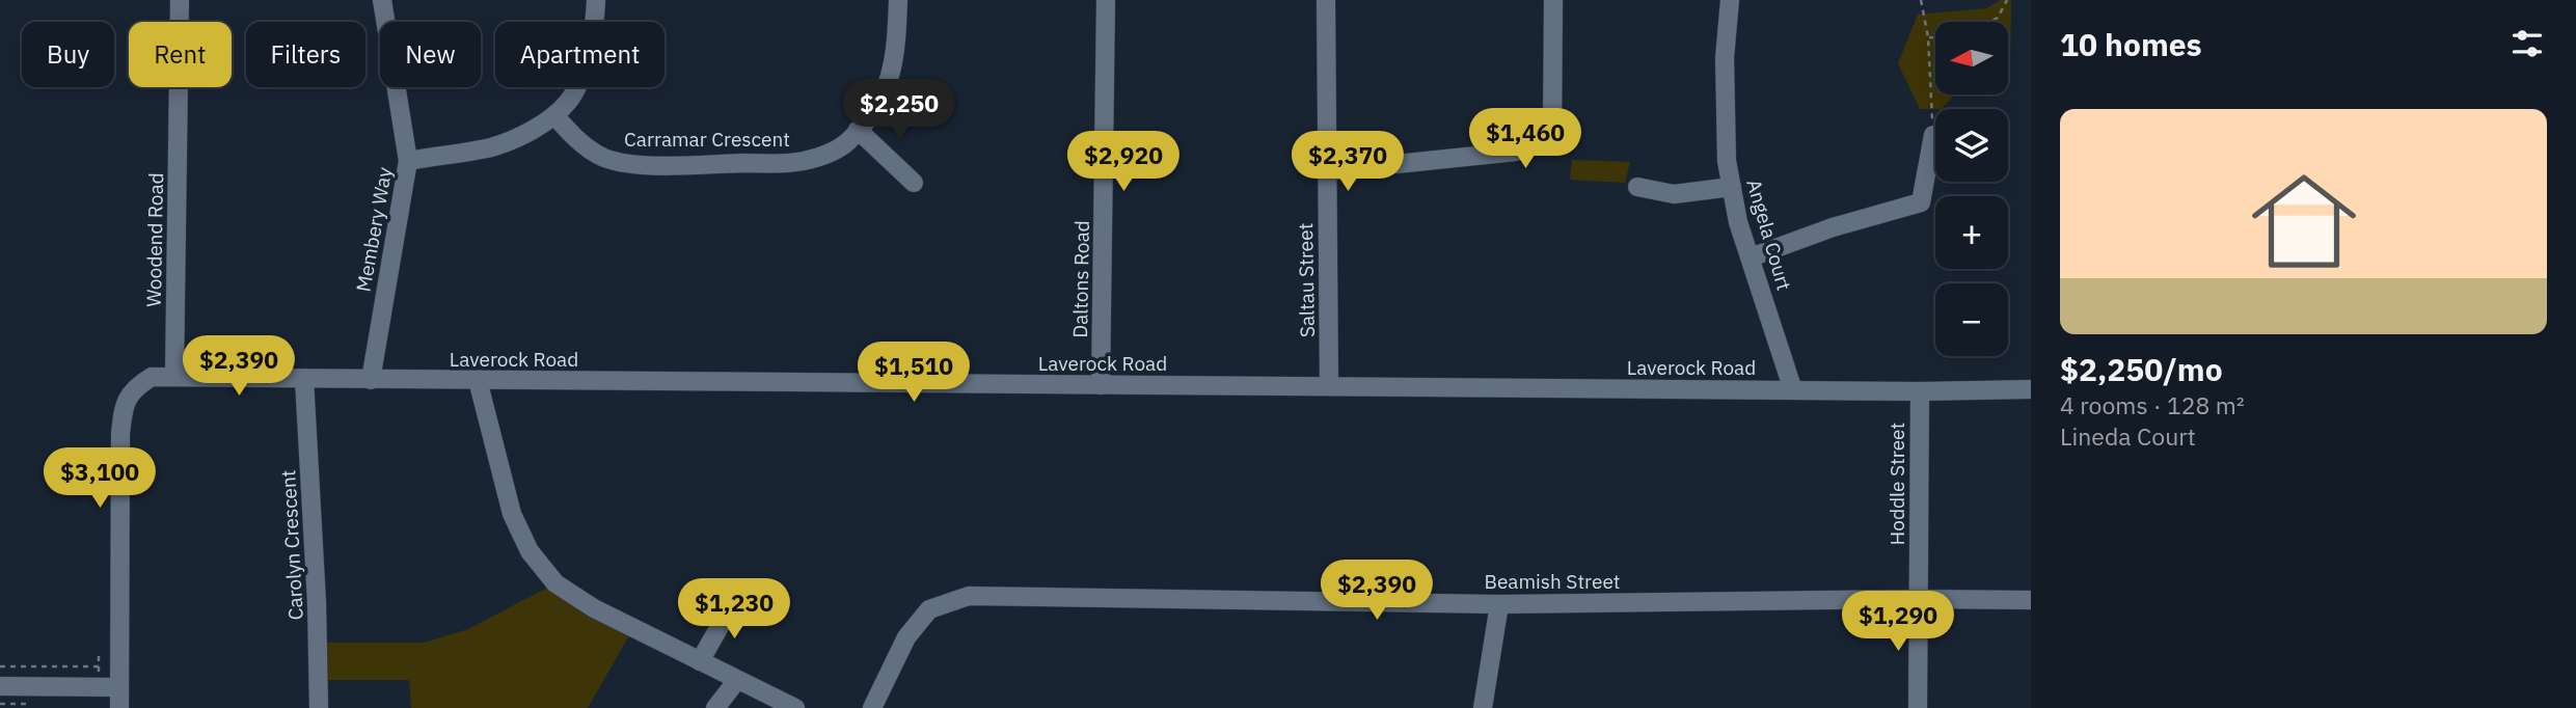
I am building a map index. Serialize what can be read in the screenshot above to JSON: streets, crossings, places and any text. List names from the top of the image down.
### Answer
{
  "streets": {
    "street": [
      "Carramar Crescent",
      "Membery Way",
      "Angela Court",
      "Woodend Road",
      "Daltons Road",
      "Saltau Street",
      "Laverock Road",
      "Hoddle Street",
      "Carolyn Crescent",
      "Beamish Street"
    ]
  },
  "crossings": [
    ["Membery Way", "Laverock Road"],
    ["Angela Court", "Laverock Road"],
    ["Woodend Road", "Laverock Road"],
    ["Daltons Road", "Laverock Road"],
    ["Saltau Street", "Laverock Road"],
    ["Laverock Road", "Hoddle Street"],
    ["Laverock Road", "Carolyn Crescent"],
    ["Hoddle Street", "Beamish Street"]
  ],
  "north": "left",
  "page": {
    "heading": "10 homes",
    "map_buttons": ["+", "−"],
    "chip": [
      "Buy",
      "Rent",
      "Filters",
      "New",
      "Apartment"
    ],
    "price": [
      "$2,250",
      "$1,460",
      "$2,920",
      "$2,370",
      "$2,390",
      "$1,510",
      "$3,100",
      "$2,390",
      "$1,230",
      "$1,290"
    ],
    "list": [
      {
        "name": "$2,250/mo",
        "note": "4 rooms · 128 m² · Lineda Court"
      }
    ]
  }
}
